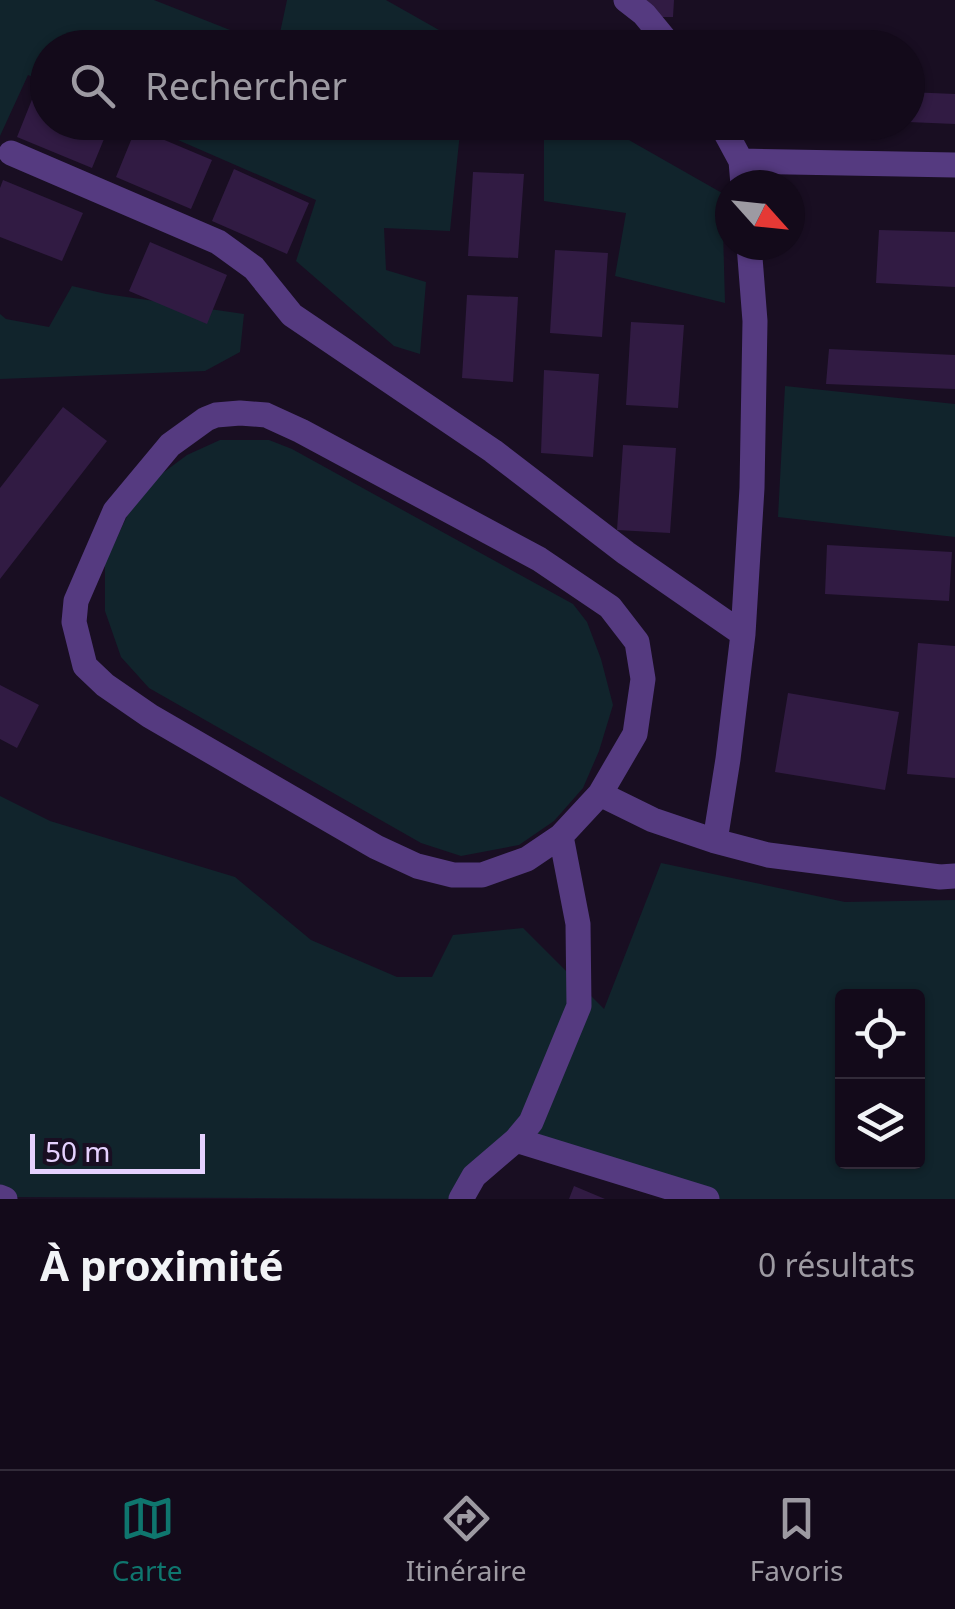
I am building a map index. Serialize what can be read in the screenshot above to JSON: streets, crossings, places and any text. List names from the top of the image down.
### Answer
{
  "scale_bar": "50 m",
  "north": "bottom right",
  "page": {
    "search": "Rechercher",
    "scale": "50 m",
    "heading": ["À proximité", "0 résultats"],
    "nav": ["Carte", "Itinéraire", "Favoris"]
  }
}
